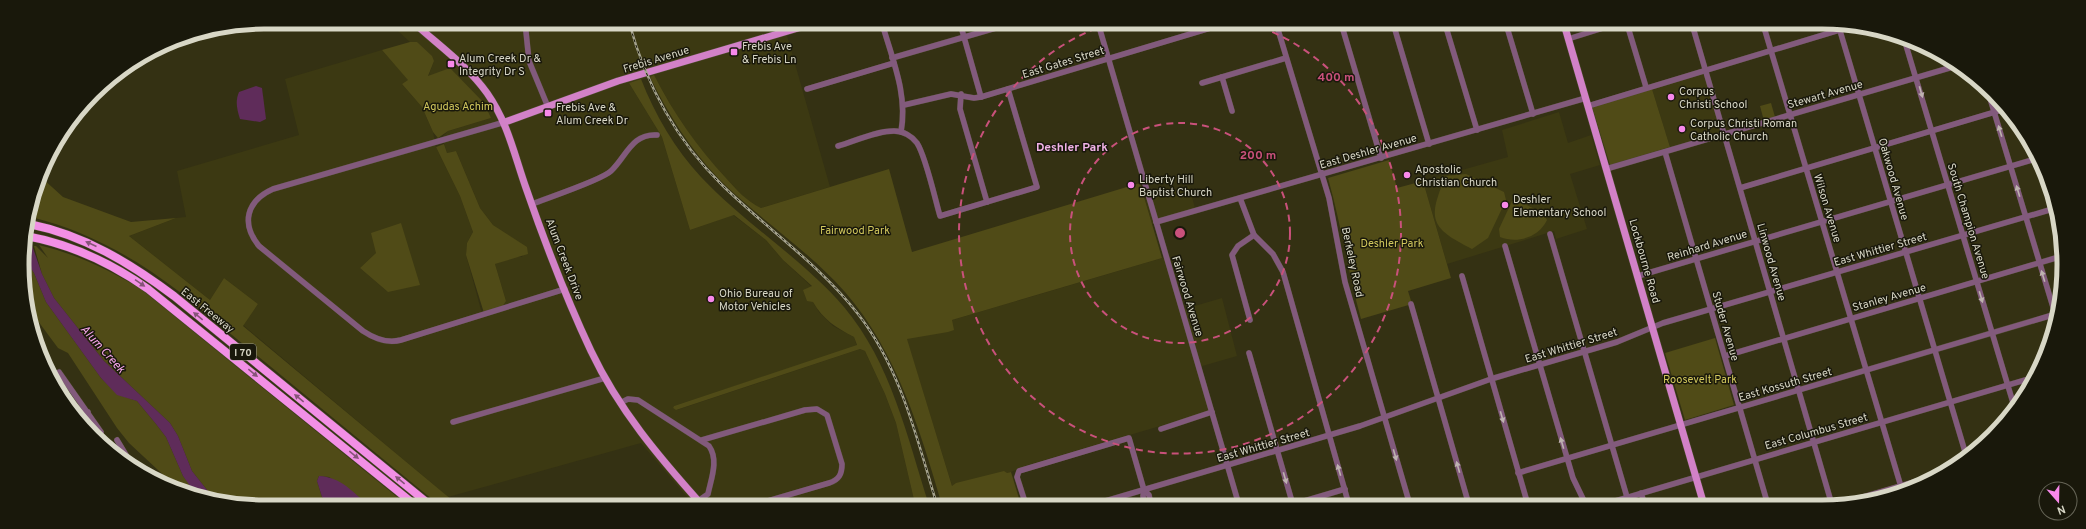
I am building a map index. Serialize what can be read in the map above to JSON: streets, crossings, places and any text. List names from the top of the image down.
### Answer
{
  "streets": {
    "highway": ["East Freeway", "I 70"],
    "main road": ["Frebis Avenue", "Alum Creek Drive", "Lockbourne Road"],
    "street": [
      "East Gates Street",
      "Stewart Avenue",
      "East Deshler Avenue",
      "Oakwood Avenue",
      "Wilson Avenue",
      "South Champion Avenue",
      "Reinhard Avenue",
      "East Whittier Street",
      "Berkeley Road",
      "Linwood Avenue",
      "Fairwood Avenue",
      "Stanley Avenue",
      "Studer Avenue",
      "East Kossuth Street",
      "East Columbus Street"
    ]
  },
  "crossings": [
    ["Frebis Avenue", "Alum Creek Drive"],
    ["East Gates Street", "Fairwood Avenue"],
    ["Stewart Avenue", "Oakwood Avenue"],
    ["Stewart Avenue", "Wilson Avenue"],
    ["Stewart Avenue", "South Champion Avenue"],
    ["Stewart Avenue", "Lockbourne Road"],
    ["Stewart Avenue", "Linwood Avenue"],
    ["Stewart Avenue", "Studer Avenue"],
    ["East Deshler Avenue", "Wilson Avenue"],
    ["East Deshler Avenue", "Lockbourne Road"],
    ["East Deshler Avenue", "Berkeley Road"],
    ["East Deshler Avenue", "Linwood Avenue"],
    ["East Deshler Avenue", "Fairwood Avenue"],
    ["Oakwood Avenue", "Reinhard Avenue"],
    ["Oakwood Avenue", "East Whittier Street"],
    ["Oakwood Avenue", "Stanley Avenue"],
    ["Oakwood Avenue", "East Kossuth Street"],
    ["Oakwood Avenue", "East Columbus Street"],
    ["Wilson Avenue", "Reinhard Avenue"],
    ["Wilson Avenue", "East Whittier Street"],
    ["Wilson Avenue", "Stanley Avenue"],
    ["Wilson Avenue", "East Kossuth Street"],
    ["Wilson Avenue", "East Columbus Street"],
    ["South Champion Avenue", "Reinhard Avenue"],
    ["South Champion Avenue", "East Whittier Street"],
    ["South Champion Avenue", "Stanley Avenue"],
    ["South Champion Avenue", "East Kossuth Street"],
    ["South Champion Avenue", "East Columbus Street"],
    ["Reinhard Avenue", "Lockbourne Road"],
    ["Reinhard Avenue", "Linwood Avenue"],
    ["Reinhard Avenue", "Studer Avenue"],
    ["East Whittier Street", "Lockbourne Road"],
    ["East Whittier Street", "Berkeley Road"],
    ["East Whittier Street", "Linwood Avenue"],
    ["East Whittier Street", "Fairwood Avenue"],
    ["East Whittier Street", "Studer Avenue"],
    ["Lockbourne Road", "East Kossuth Street"],
    ["Lockbourne Road", "East Columbus Street"],
    ["Linwood Avenue", "Stanley Avenue"],
    ["Linwood Avenue", "East Kossuth Street"],
    ["Linwood Avenue", "East Columbus Street"],
    ["Stanley Avenue", "Studer Avenue"],
    ["Studer Avenue", "East Kossuth Street"],
    ["Studer Avenue", "East Columbus Street"]
  ],
  "districts": ["Deshler Park"],
  "water": ["Alum Creek"],
  "parks": [
    "Agudas Achim",
    "Fairwood Park",
    "Deshler Park",
    "Roosevelt Park"
  ],
  "places": {
    "transit": ["Frebis Ave & Frebis Ln", "Alum Creek Dr & Integrity Dr S", "Frebis Ave & Alum Creek Dr"],
    "other": [
      "Corpus Christi School",
      "Corpus Christi Roman Catholic Church",
      "Apostolic Christian Church",
      "Liberty Hill Baptist Church",
      "Deshler Elementary School",
      "Ohio Bureau of Motor Vehicles"
    ]
  },
  "north": "bottom",
  "rings": ["400 m", "200 m"]
}
